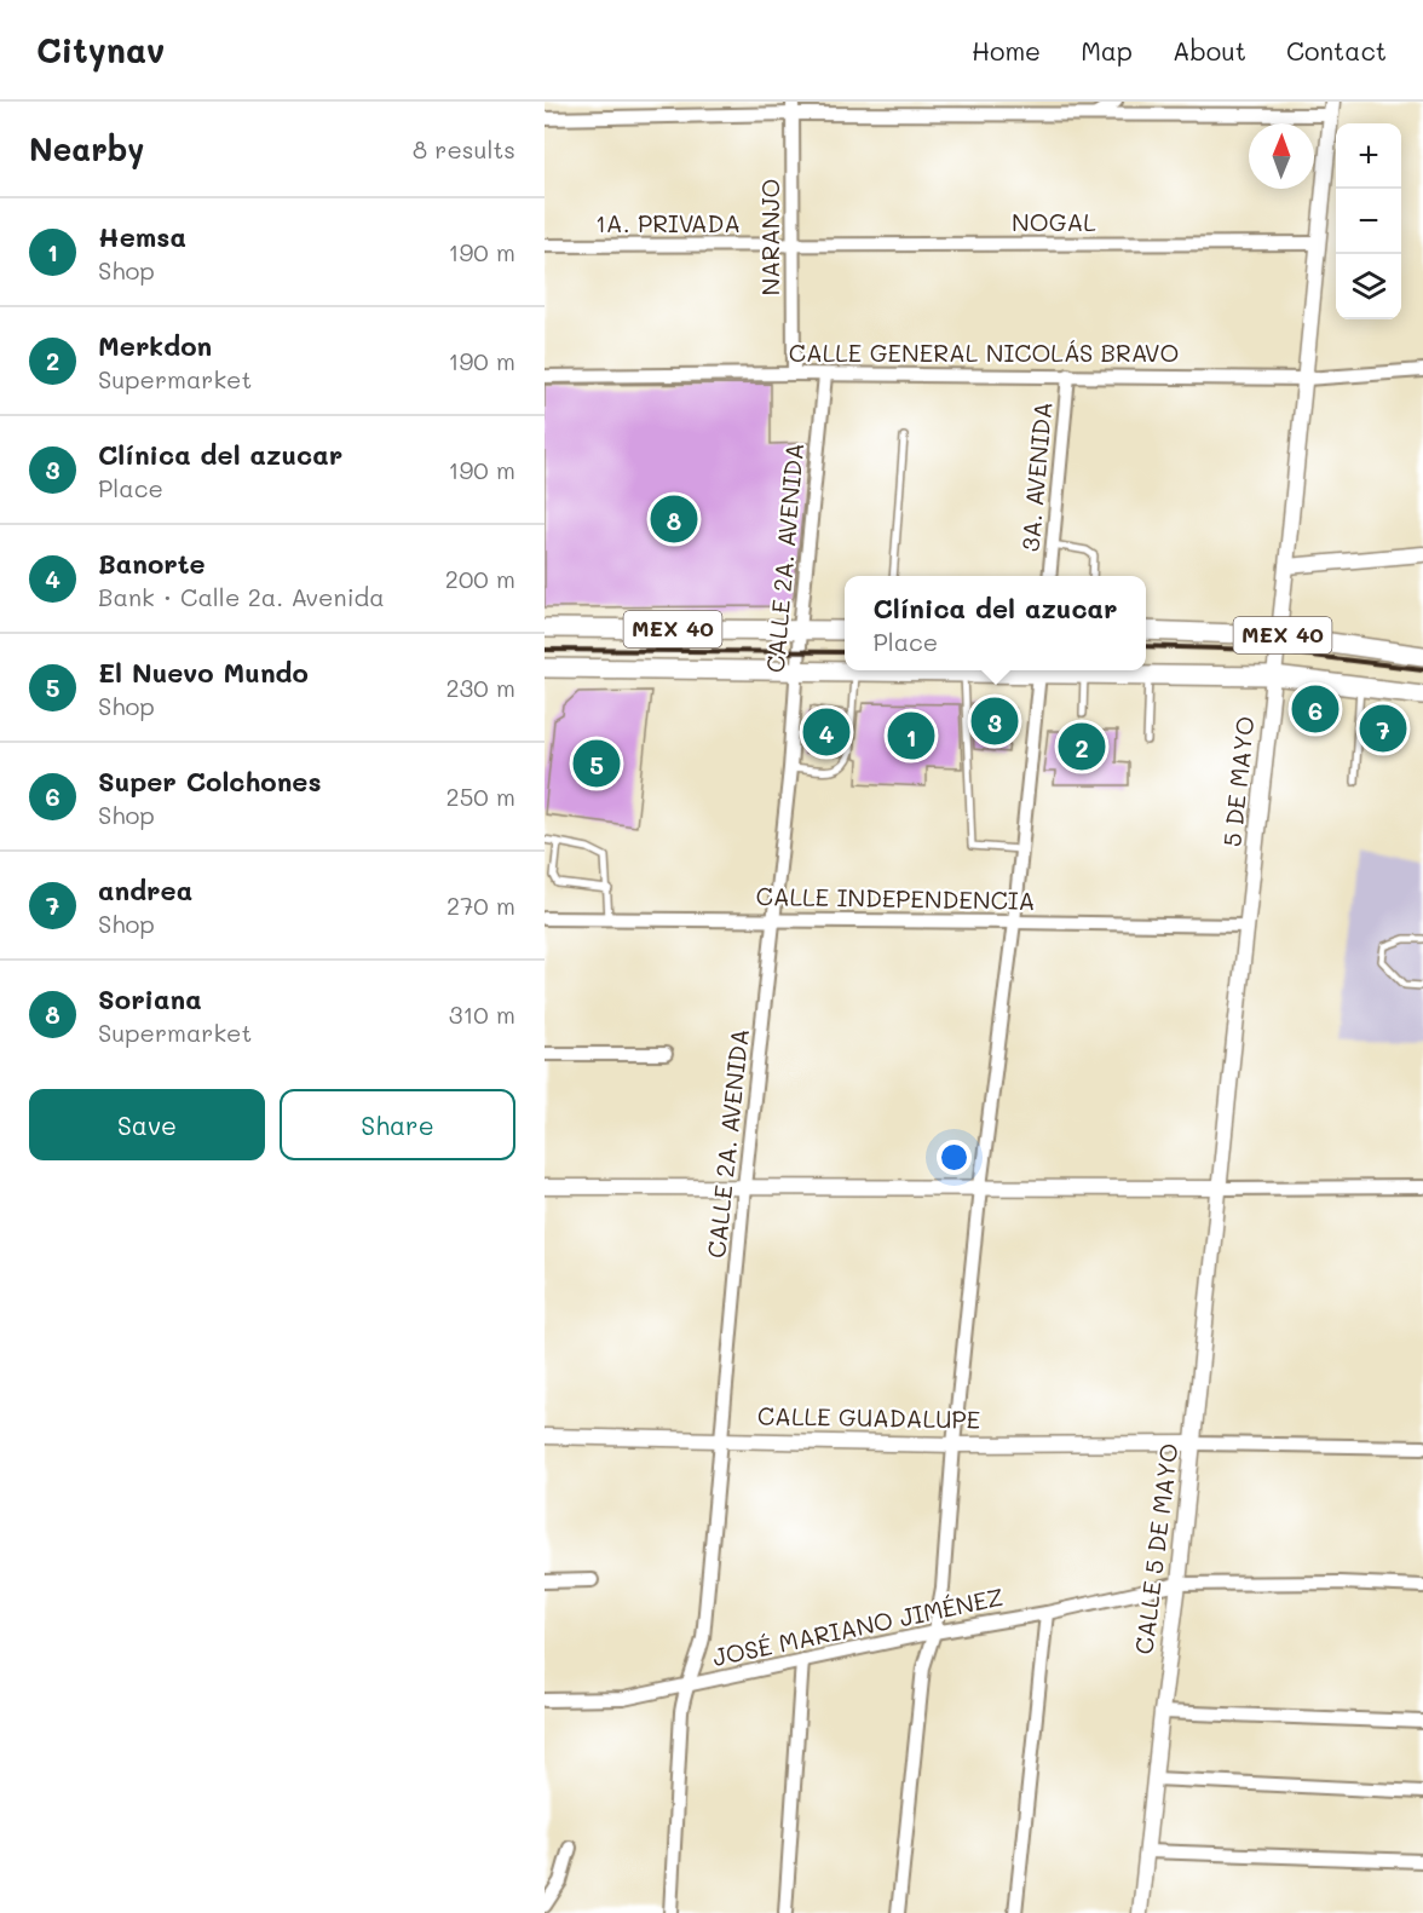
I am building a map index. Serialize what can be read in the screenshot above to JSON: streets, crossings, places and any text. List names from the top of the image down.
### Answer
{
  "streets": {
    "main road": ["MEX 40"],
    "street": [
      "NOGAL",
      "1A. PRIVADA",
      "NARANJO",
      "CALLE GENERAL NICOLÁS BRAVO",
      "3A. AVENIDA",
      "CALLE 2A. AVENIDA",
      "5 DE MAYO",
      "CALLE INDEPENDENCIA",
      "CALLE GUADALUPE",
      "CALLE 5 DE MAYO",
      "JOSÉ MARIANO JIMÉNEZ"
    ]
  },
  "crossings": [
    ["NOGAL", "1A. PRIVADA"],
    ["NOGAL", "NARANJO"],
    ["1A. PRIVADA", "NARANJO"],
    ["NARANJO", "CALLE GENERAL NICOLÁS BRAVO"],
    ["CALLE GENERAL NICOLÁS BRAVO", "3A. AVENIDA"],
    ["CALLE GENERAL NICOLÁS BRAVO", "CALLE 2A. AVENIDA"],
    ["CALLE GENERAL NICOLÁS BRAVO", "5 DE MAYO"],
    ["CALLE 2A. AVENIDA", "MEX 40"],
    ["CALLE 2A. AVENIDA", "CALLE INDEPENDENCIA"],
    ["CALLE 2A. AVENIDA", "CALLE GUADALUPE"],
    ["CALLE 2A. AVENIDA", "JOSÉ MARIANO JIMÉNEZ"],
    ["MEX 40", "5 DE MAYO"],
    ["5 DE MAYO", "CALLE INDEPENDENCIA"],
    ["5 DE MAYO", "CALLE 5 DE MAYO"],
    ["CALLE GUADALUPE", "CALLE 5 DE MAYO"],
    ["CALLE 5 DE MAYO", "JOSÉ MARIANO JIMÉNEZ"]
  ],
  "north": "top",
  "page": {
    "header": "Citynav",
    "nav": [
      "Home",
      "Map",
      "About",
      "Contact"
    ],
    "heading": ["Nearby", "8 results"],
    "map_buttons": ["+", "−"],
    "list": [
      {
        "mark": "1",
        "name": "Hemsa",
        "note": "Shop",
        "value": "190 m"
      },
      {
        "mark": "2",
        "name": "Merkdon",
        "note": "Supermarket",
        "value": "190 m"
      },
      {
        "mark": "3",
        "name": "Clínica del azucar",
        "note": "Place",
        "value": "190 m"
      },
      {
        "mark": "4",
        "name": "Banorte",
        "note": "Bank · Calle 2a. Avenida",
        "value": "200 m"
      },
      {
        "mark": "5",
        "name": "El Nuevo Mundo",
        "note": "Shop",
        "value": "230 m"
      },
      {
        "mark": "6",
        "name": "Super Colchones",
        "note": "Shop",
        "value": "250 m"
      },
      {
        "mark": "7",
        "name": "andrea",
        "note": "Shop",
        "value": "270 m"
      },
      {
        "mark": "8",
        "name": "Soriana",
        "note": "Supermarket",
        "value": "310 m"
      }
    ],
    "pins": [
      "8",
      "6",
      "3",
      "7",
      "4",
      "1",
      "2",
      "5"
    ],
    "popup": ["Clínica del azucar", "Place"],
    "buttons": ["Save", "Share"]
  }
}
